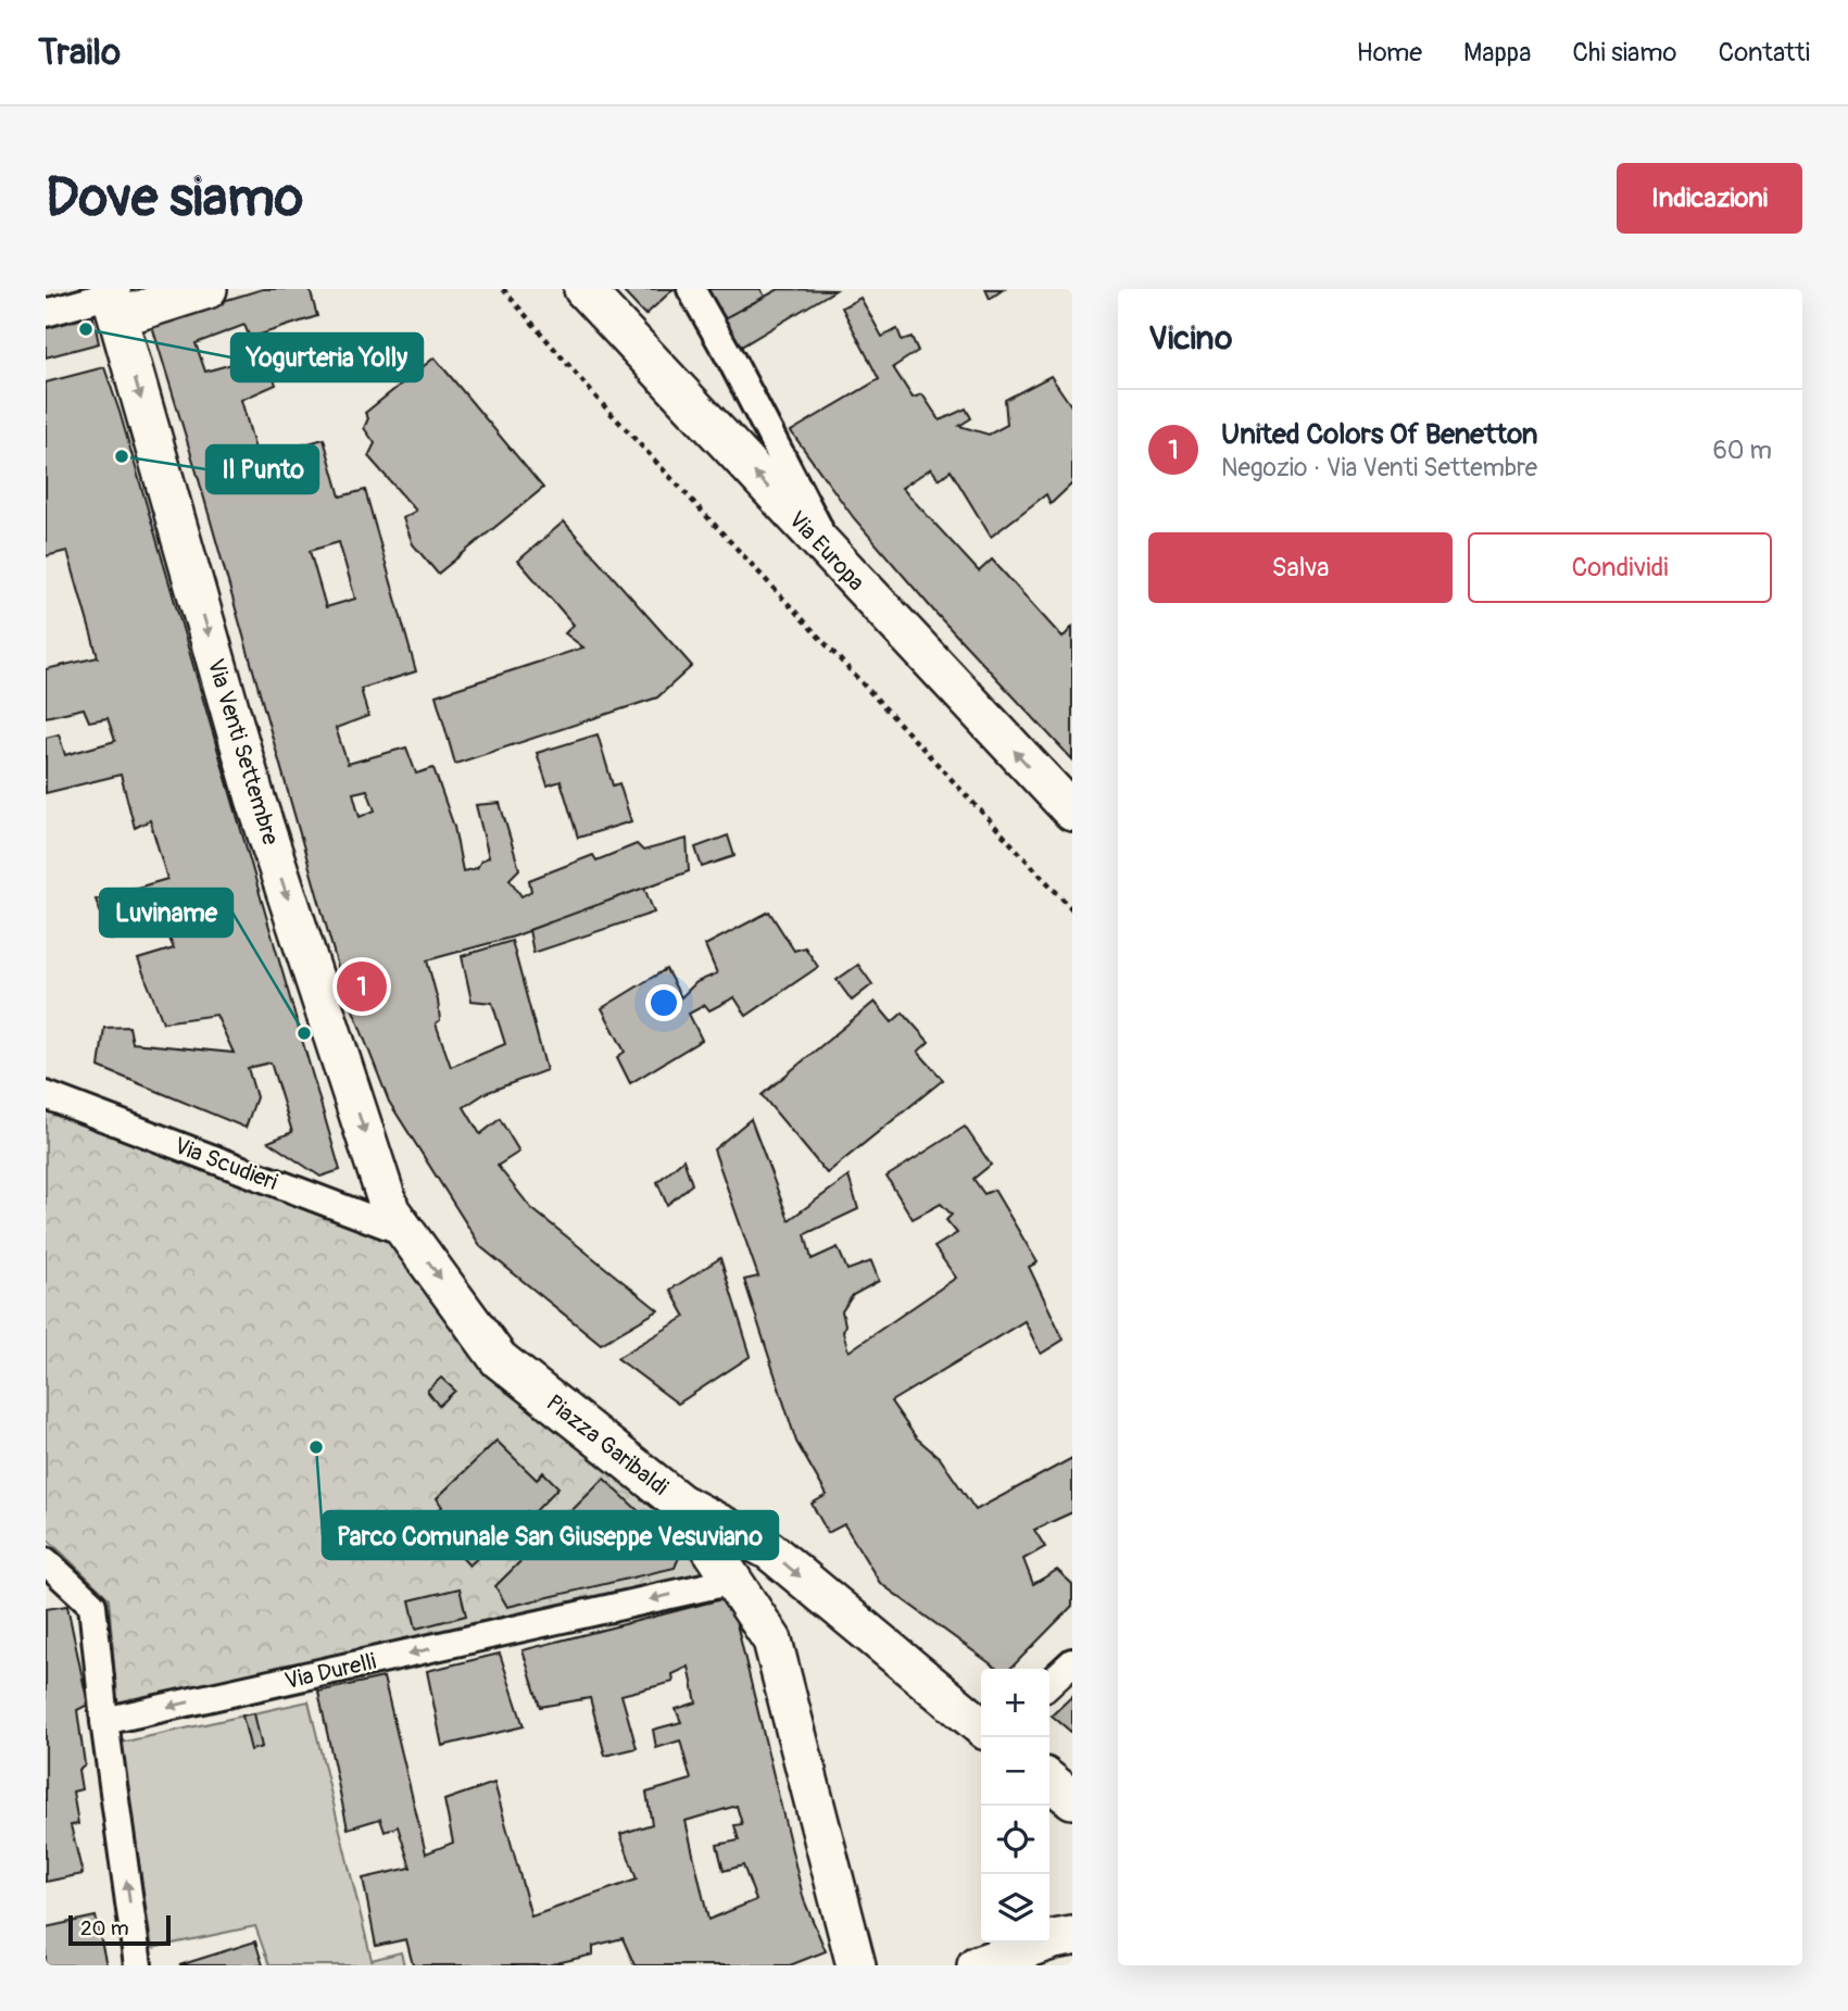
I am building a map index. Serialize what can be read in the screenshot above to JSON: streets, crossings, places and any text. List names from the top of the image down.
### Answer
{
  "streets": {
    "main road": ["Via Europa", "Via Venti Settembre", "Piazza Garibaldi"],
    "street": ["Via Scudieri", "Via Durelli"]
  },
  "crossings": [
    ["Via Venti Settembre", "Via Scudieri"],
    ["Via Venti Settembre", "Piazza Garibaldi"],
    ["Via Scudieri", "Piazza Garibaldi"],
    ["Piazza Garibaldi", "Via Durelli"]
  ],
  "one_way": [
    "Via Europa",
    "Via Venti Settembre",
    "Piazza Garibaldi",
    "Via Durelli"
  ],
  "places": [
    "Yogurteria Yolly",
    "Il Punto",
    "Luviname",
    "Parco Comunale San Giuseppe Vesuviano"
  ],
  "scale_bar": "20 m",
  "page": {
    "header": "Trailo",
    "nav": [
      "Home",
      "Mappa",
      "Chi siamo",
      "Contatti"
    ],
    "buttons": [
      "Indicazioni",
      ["Salva", "Condividi"]
    ],
    "title": "Dove siamo",
    "heading": "Vicino",
    "list": [
      {
        "mark": "1",
        "name": "United Colors Of Benetton",
        "note": "Negozio · Via Venti Settembre",
        "value": "60 m"
      }
    ],
    "pins": "1",
    "map_buttons": ["+", "−"],
    "scale": "20 m"
  }
}
